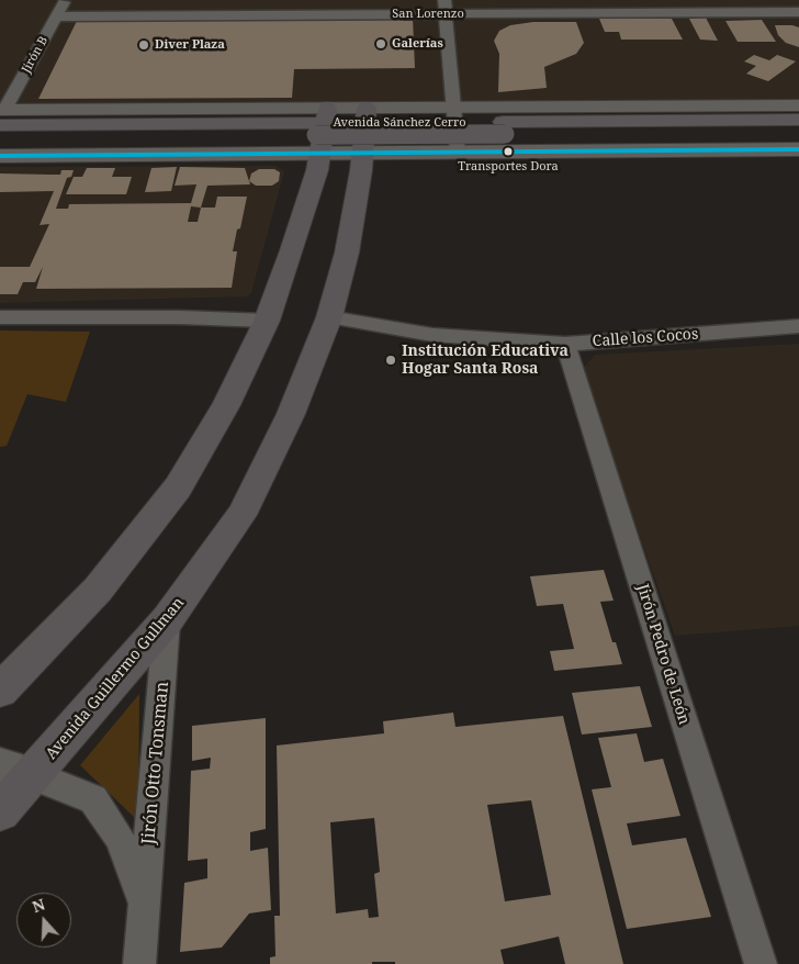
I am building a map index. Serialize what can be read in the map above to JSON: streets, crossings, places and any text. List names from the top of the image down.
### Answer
{
  "streets": {
    "main road": ["Avenida Sánchez Cerro", "Avenida Guillermo Gullman"],
    "street": [
      "San Lorenzo",
      "Jirón B",
      "Calle los Cocos",
      "Jirón Pedro de León",
      "Jirón Otto Tonsman"
    ]
  },
  "crossings": [
    ["San Lorenzo", "Jirón B"],
    ["Jirón B", "Avenida Sánchez Cerro"],
    ["Avenida Sánchez Cerro", "Avenida Guillermo Gullman"],
    ["Calle los Cocos", "Jirón Pedro de León"],
    ["Calle los Cocos", "Avenida Guillermo Gullman"],
    ["Avenida Guillermo Gullman", "Jirón Otto Tonsman"]
  ],
  "places": [
    "Galerías",
    "Diver Plaza",
    "Transportes Dora",
    "Institución Educativa Hogar Santa Rosa"
  ],
  "north": "top"
}
